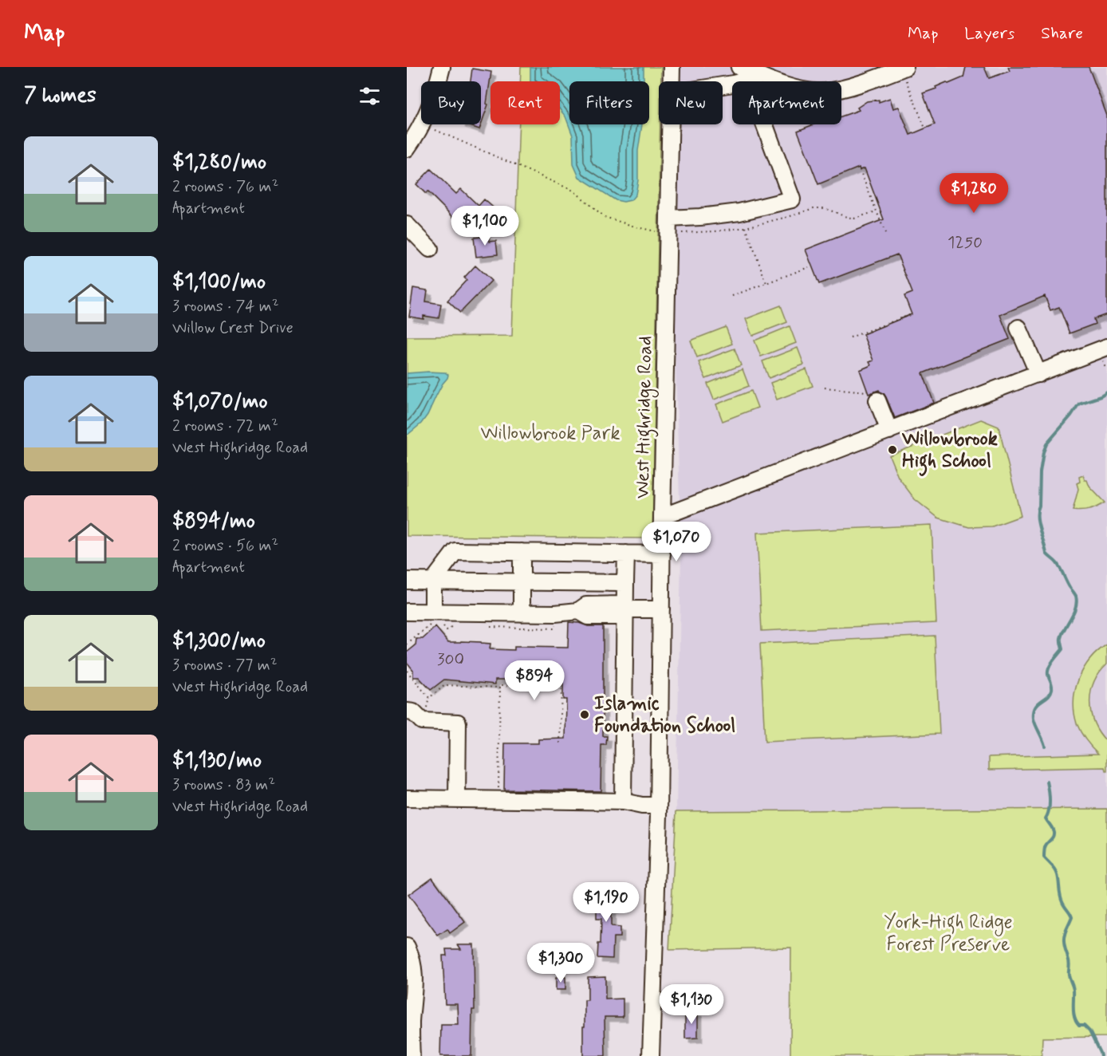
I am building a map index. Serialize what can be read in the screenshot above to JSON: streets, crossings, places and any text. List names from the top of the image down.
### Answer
{
  "streets": {
    "street": ["West Highridge Road"]
  },
  "parks": ["Willowbrook Park", "York-High Ridge Forest Preserve"],
  "places": ["Willowbrook High School", "Islamic Foundation School"],
  "house_numbers": ["1250", "300"],
  "page": {
    "header": "Map",
    "nav": ["Map", "Layers", "Share"],
    "heading": "7 homes",
    "chip": [
      "Buy",
      "Rent",
      "Filters",
      "New",
      "Apartment"
    ],
    "list": [
      {
        "name": "$1,280/mo",
        "note": "2 rooms · 76 m² · Apartment"
      },
      {
        "name": "$1,100/mo",
        "note": "3 rooms · 74 m² · Willow Crest Drive"
      },
      {
        "name": "$1,070/mo",
        "note": "2 rooms · 72 m² · West Highridge Road"
      },
      {
        "name": "$894/mo",
        "note": "2 rooms · 56 m² · Apartment"
      },
      {
        "name": "$1,300/mo",
        "note": "3 rooms · 77 m² · West Highridge Road"
      },
      {
        "name": "$1,130/mo",
        "note": "3 rooms · 83 m² · West Highridge Road"
      }
    ],
    "price": [
      "$1,280",
      "$1,100",
      "$1,070",
      "$894",
      "$1,190",
      "$1,300",
      "$1,130"
    ]
  }
}
